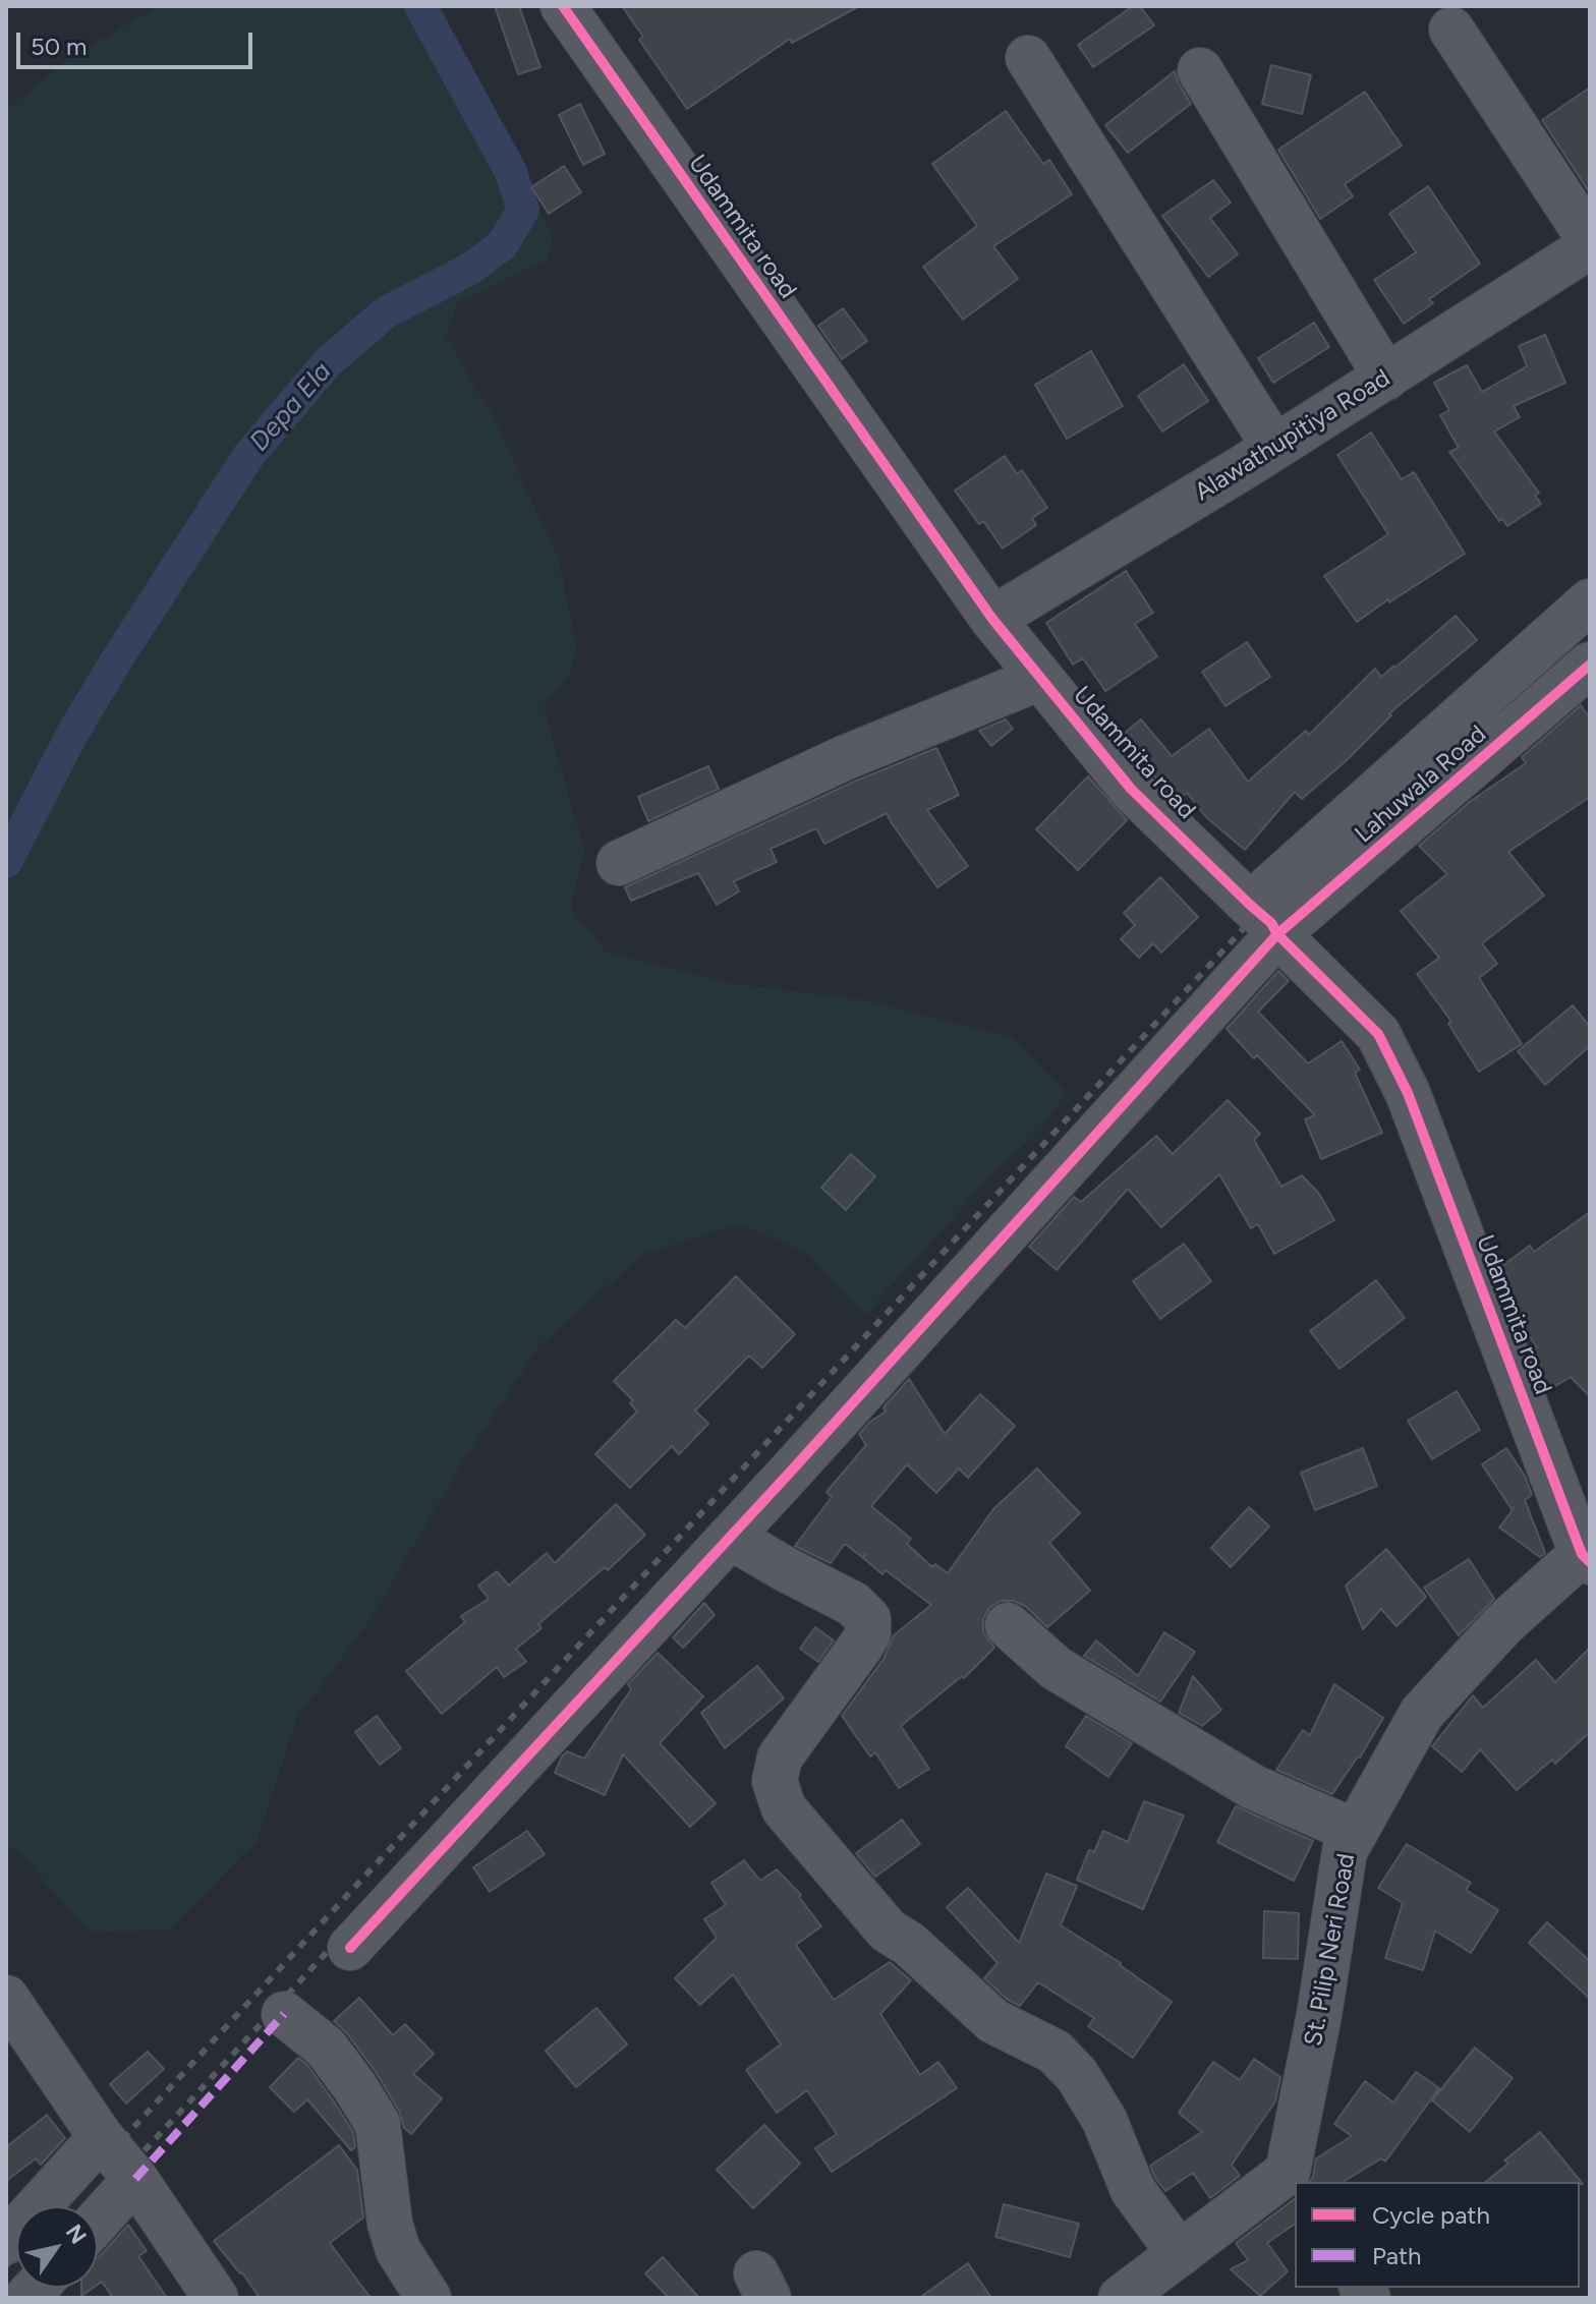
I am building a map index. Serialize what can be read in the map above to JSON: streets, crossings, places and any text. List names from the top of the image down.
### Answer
{
  "streets": {
    "street": [
      "Udammita road",
      "Alawathupitiya Road",
      "Lahuwala Road",
      "St. Pilip Neri Road"
    ]
  },
  "crossings": [
    ["Udammita road", "Alawathupitiya Road"],
    ["Udammita road", "Lahuwala Road"],
    ["Udammita road", "St. Pilip Neri Road"]
  ],
  "water": ["Depa Ela"],
  "legend": ["Cycle path", "Path"],
  "scale_bar": "50 m",
  "north": "top right"
}
